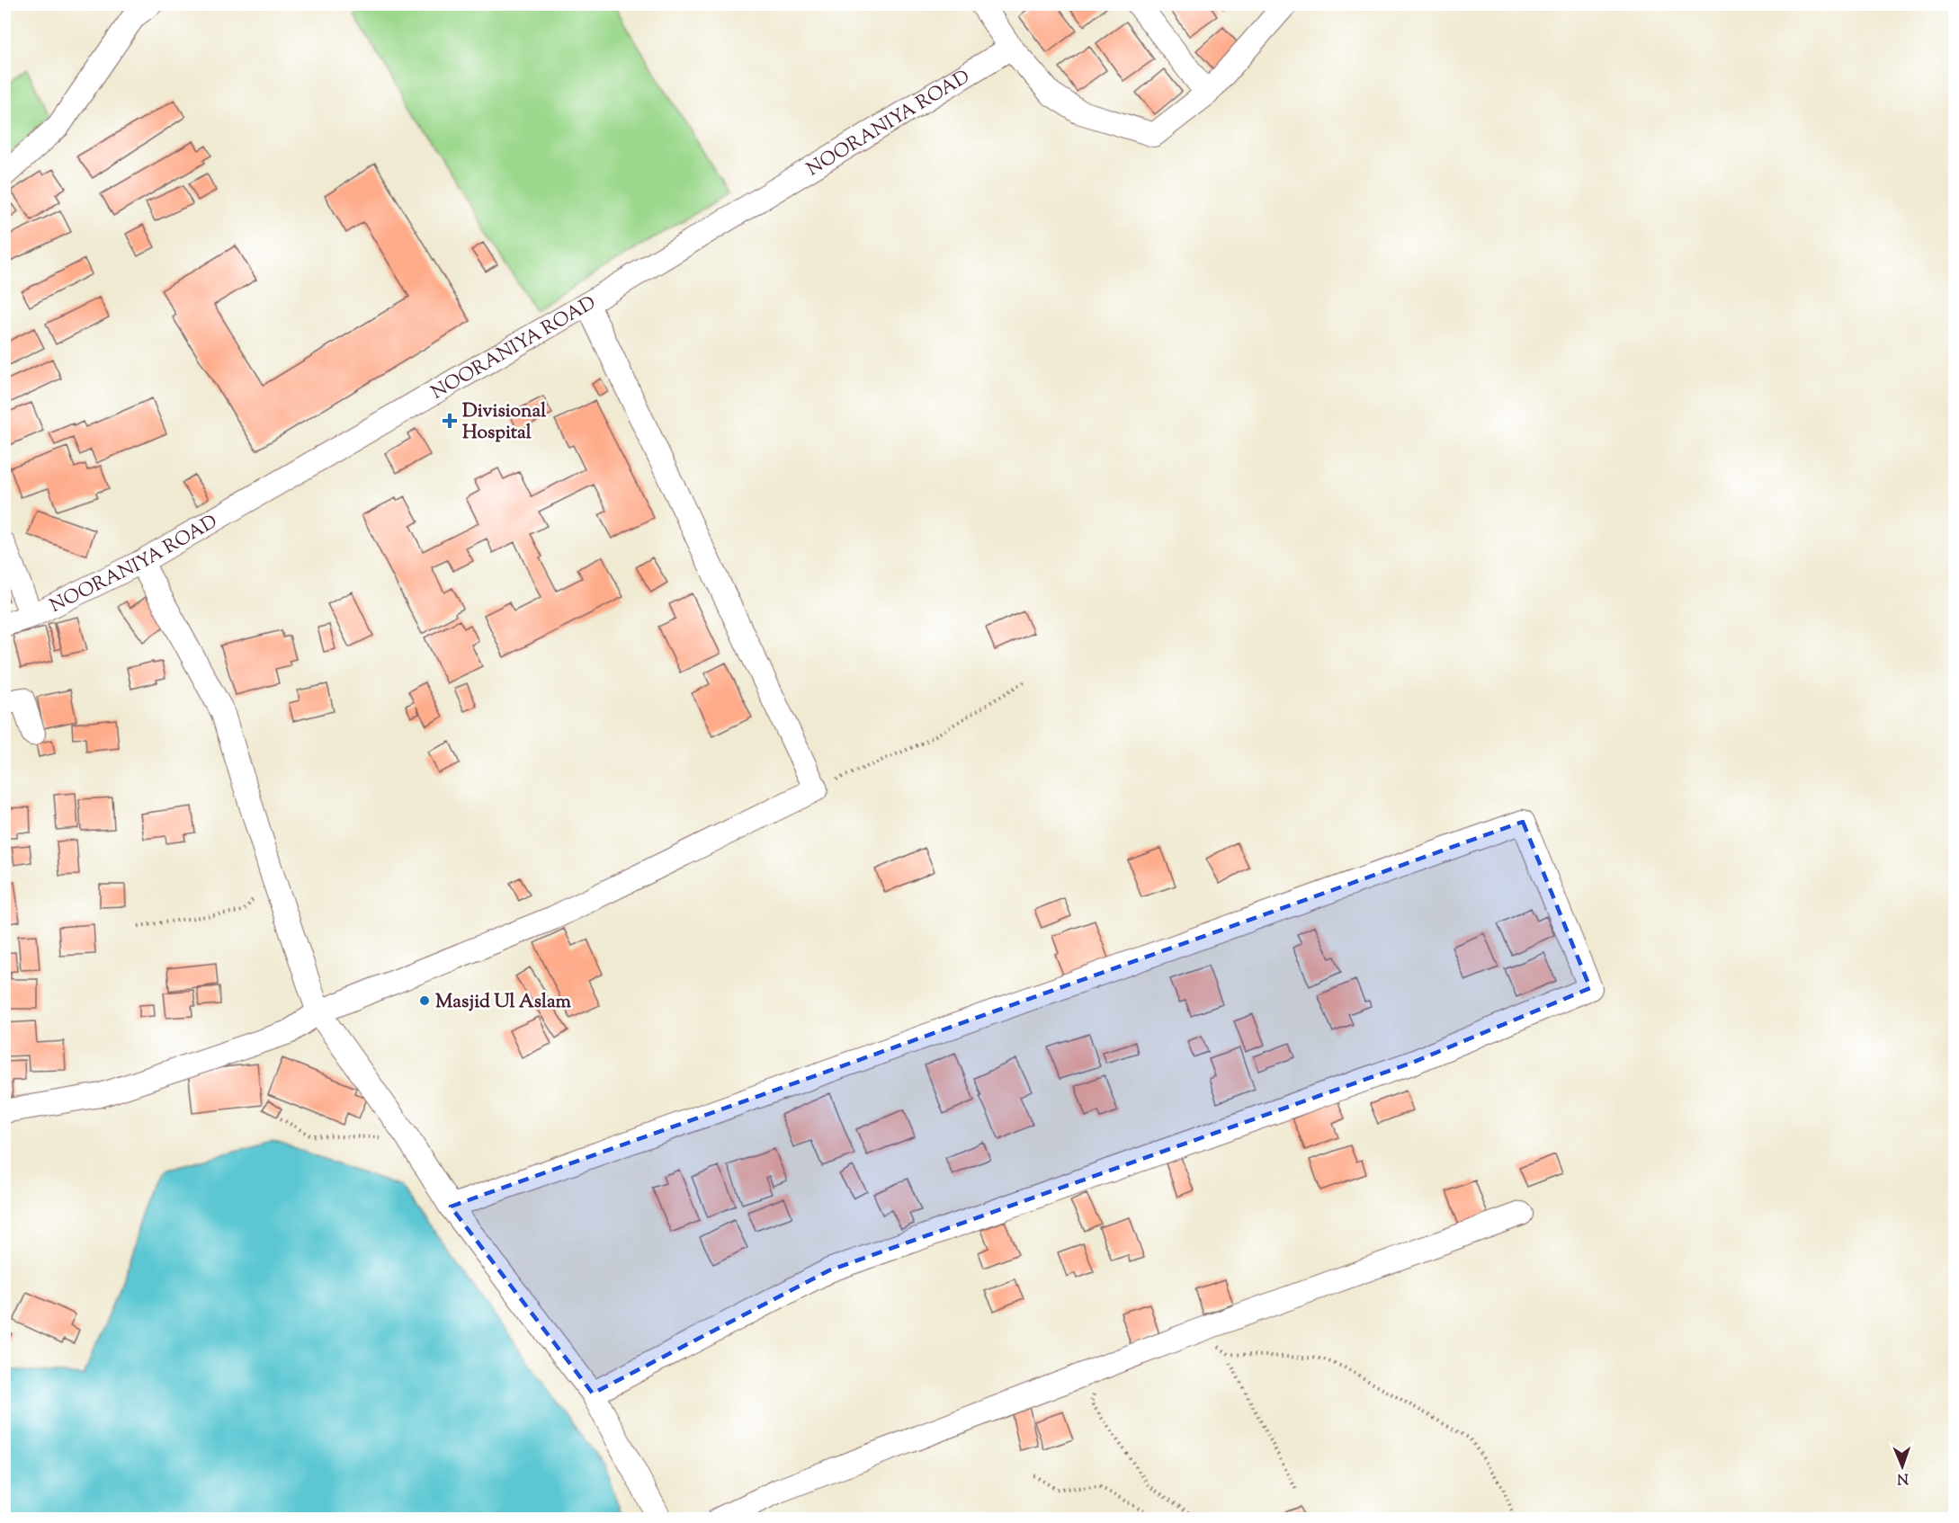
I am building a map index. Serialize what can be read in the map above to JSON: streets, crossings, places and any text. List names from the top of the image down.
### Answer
{
  "streets": {
    "street": ["NOORANIYA ROAD"]
  },
  "places": {
    "health": ["Divisional Hospital"],
    "other": ["Masjid Ul Aslam"]
  },
  "north": "bottom"
}
